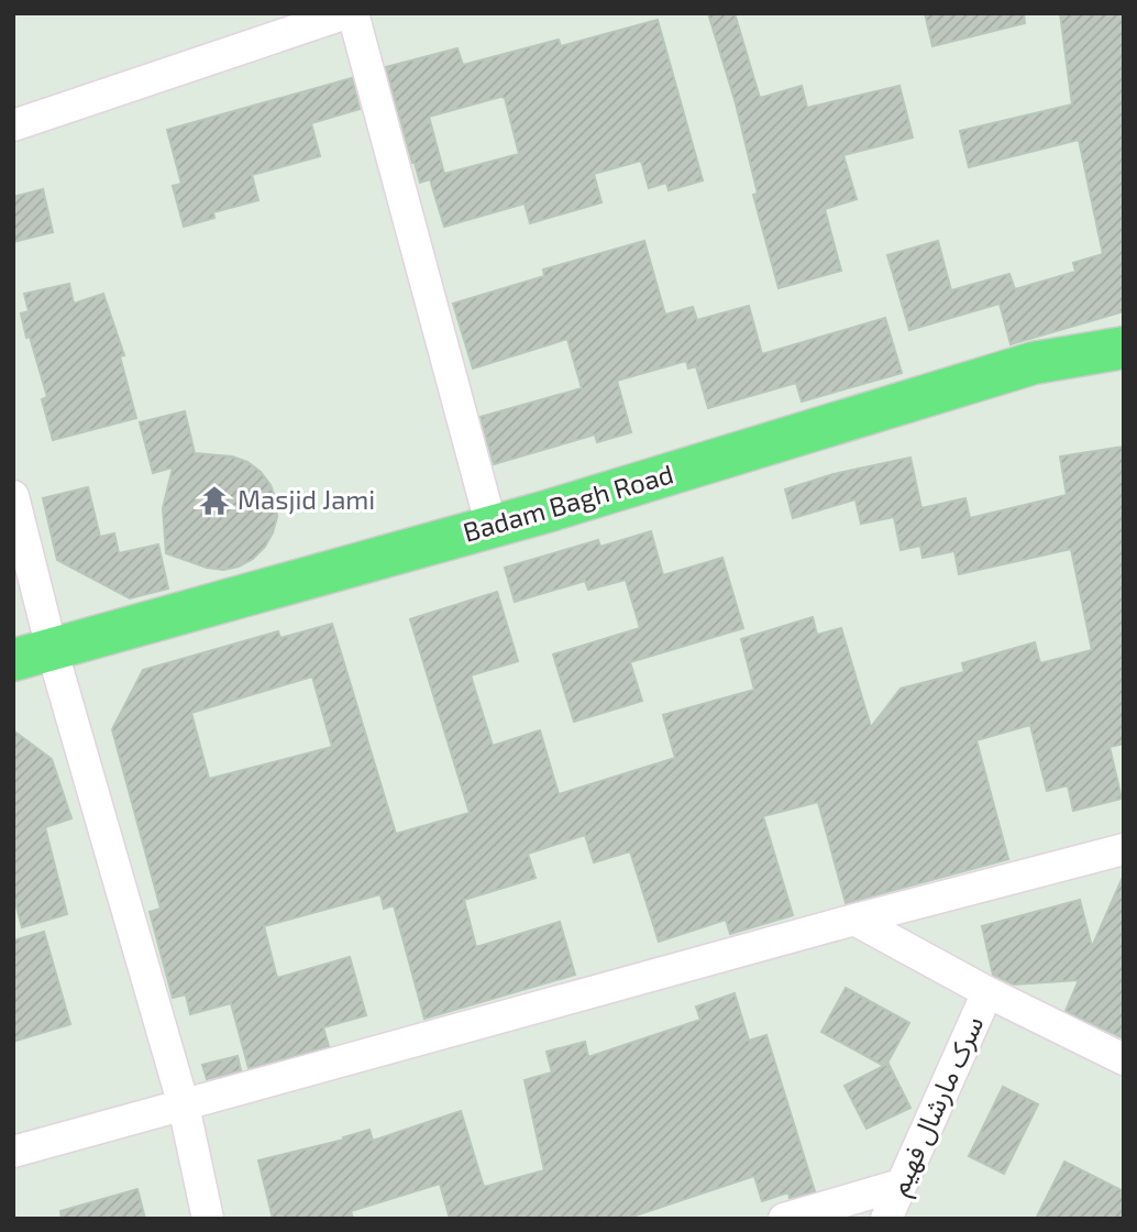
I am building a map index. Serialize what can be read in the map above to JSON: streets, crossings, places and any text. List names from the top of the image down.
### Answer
{
  "streets": {
    "main road": ["Badam Bagh Road"],
    "street": ["سرک مارشال فهیم"]
  },
  "places": {
    "temple": ["Masjid Jami"]
  }
}
